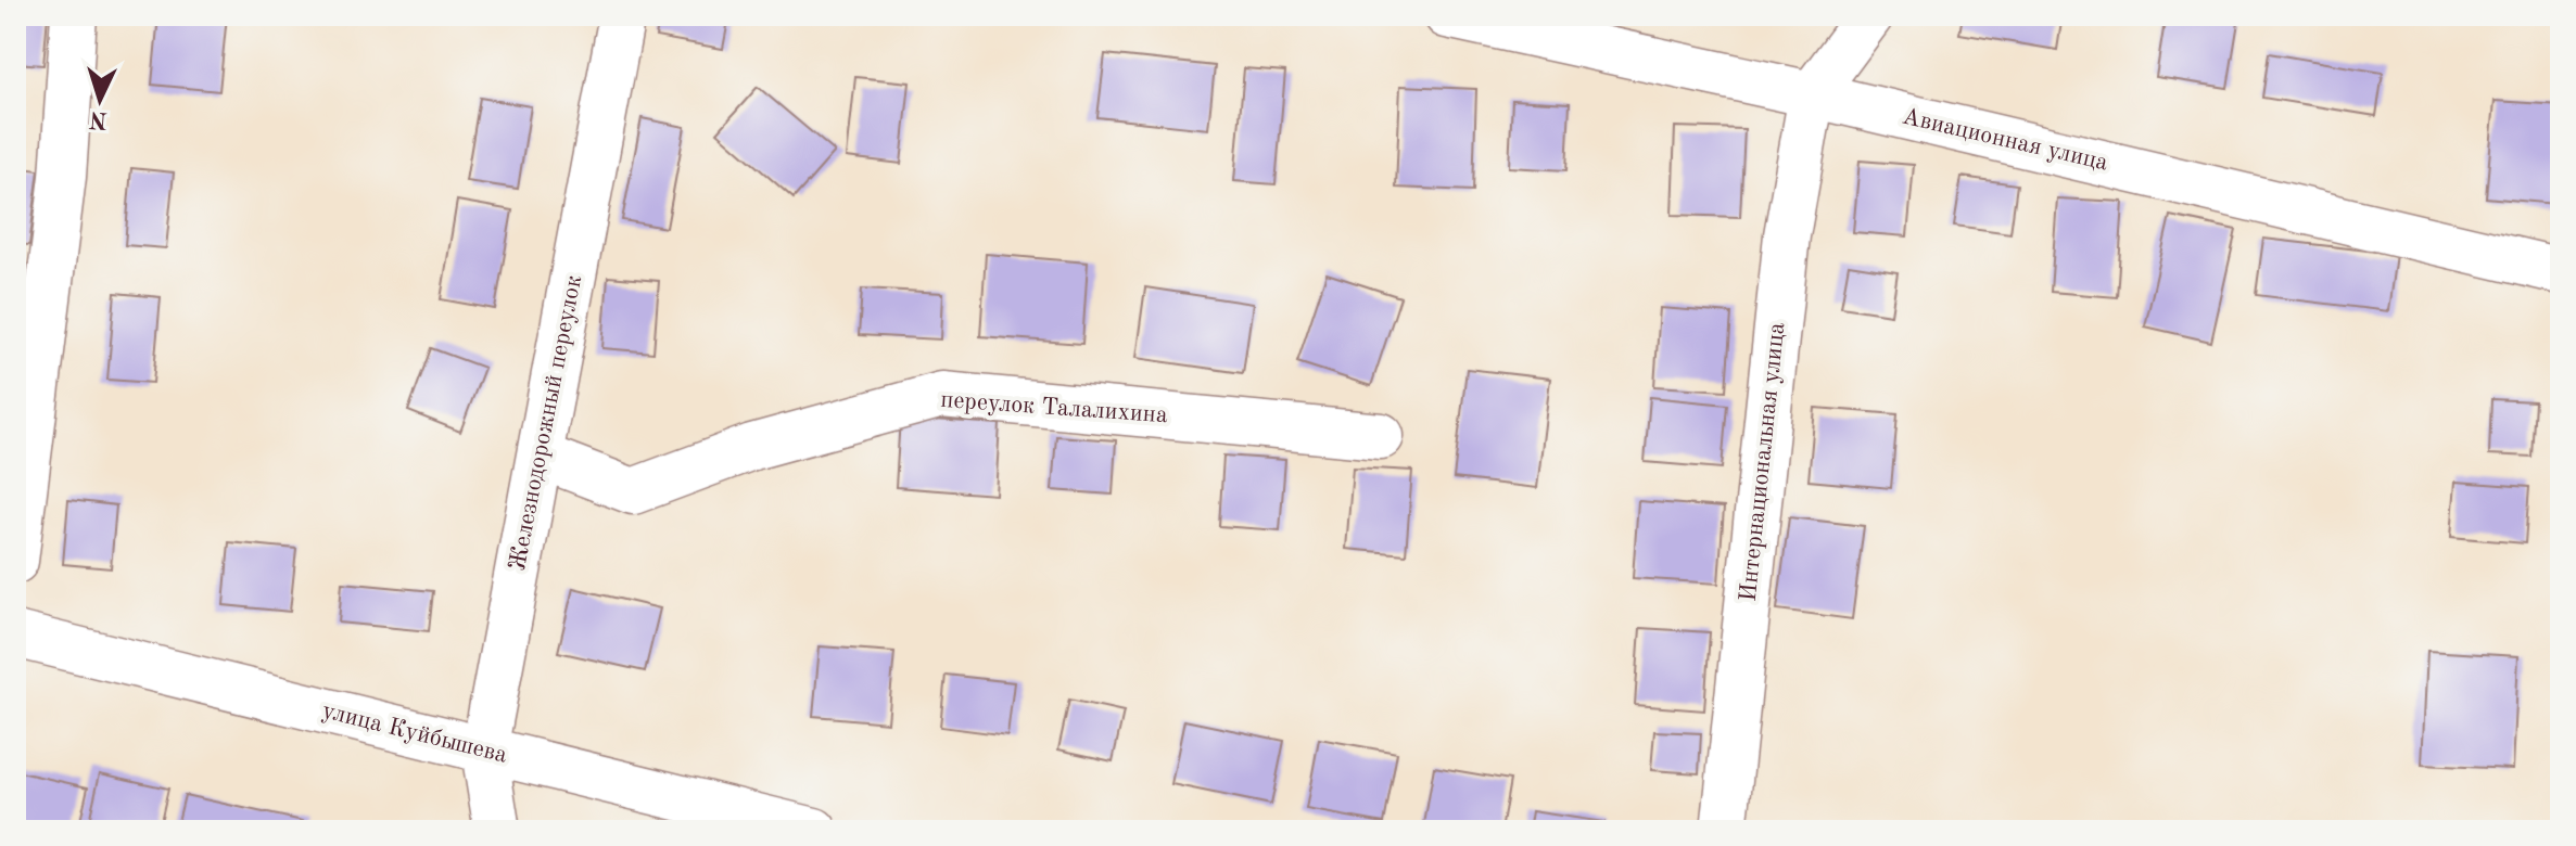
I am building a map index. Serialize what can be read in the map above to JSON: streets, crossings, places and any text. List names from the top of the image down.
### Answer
{
  "streets": {
    "street": [
      "Авиационная улица",
      "переулок Талалихина",
      "Железнодорожный переулок",
      "Интернациональная улица",
      "улица Куйбышева"
    ]
  },
  "crossings": [
    ["Авиационная улица", "Интернациональная улица"],
    ["переулок Талалихина", "Железнодорожный переулок"],
    ["Железнодорожный переулок", "улица Куйбышева"]
  ],
  "north": "bottom"
}
